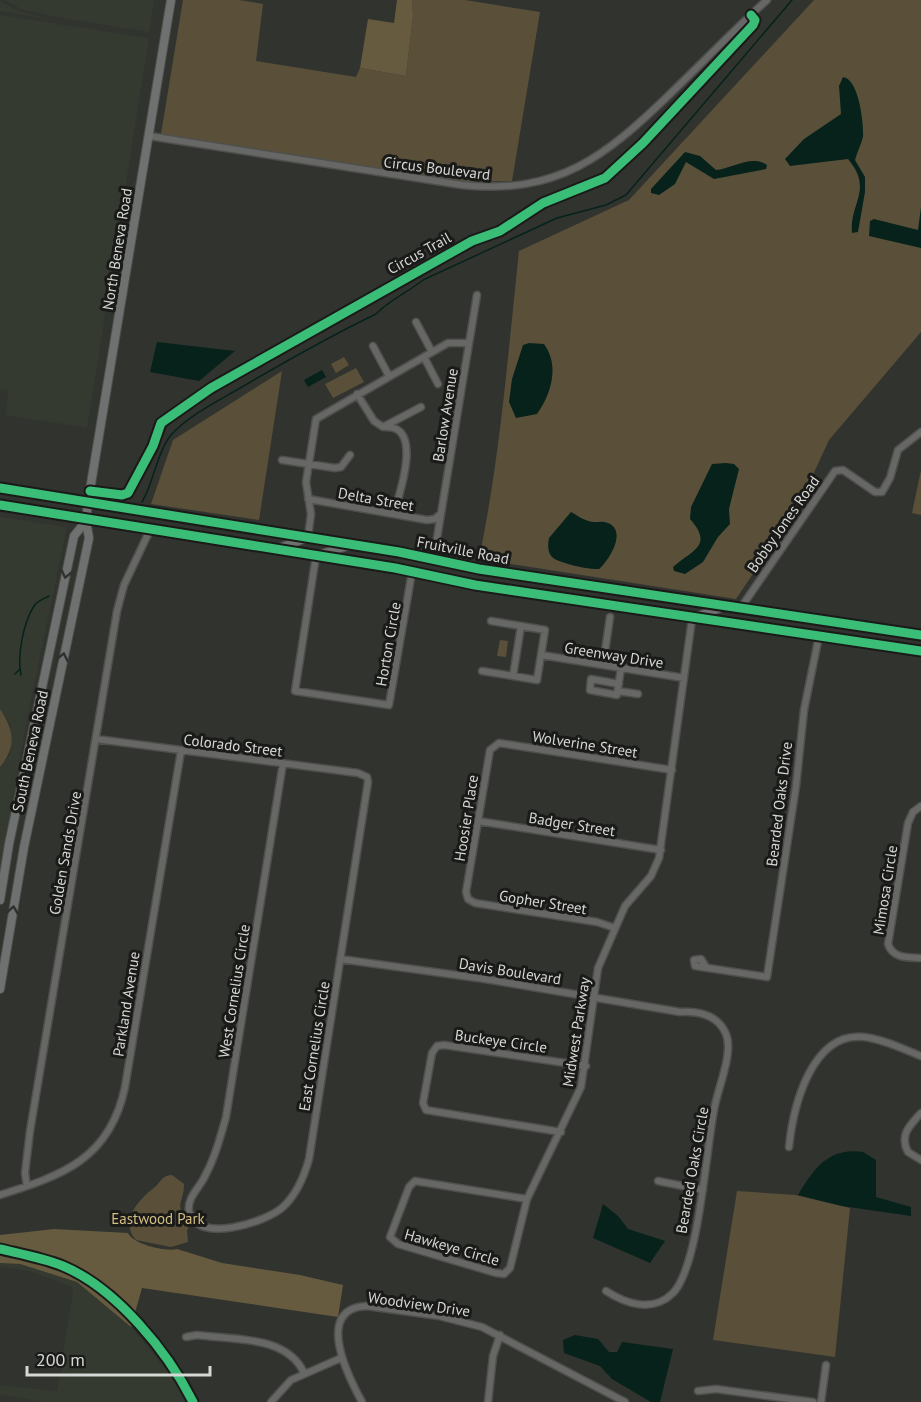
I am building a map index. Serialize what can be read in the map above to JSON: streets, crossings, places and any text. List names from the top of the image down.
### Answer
{
  "streets": {
    "main road": ["North Beneva Road", "Fruitville Road", "South Beneva Road"],
    "street": [
      "Circus Boulevard",
      "Barlow Avenue",
      "Delta Street",
      "Bobby Jones Road",
      "Horton Circle",
      "Greenway Drive",
      "Wolverine Street",
      "Colorado Street",
      "Bearded Oaks Drive",
      "Hoosier Place",
      "Badger Street",
      "Golden Sands Drive",
      "Mimosa Circle",
      "Gopher Street",
      "Davis Boulevard",
      "West Cornelius Circle",
      "Parkland Avenue",
      "Midwest Parkway",
      "Buckeye Circle",
      "East Cornelius Circle",
      "Bearded Oaks Circle",
      "Hawkeye Circle",
      "Woodview Drive"
    ],
    "cycle path": ["Circus Trail"]
  },
  "crossings": [
    ["Circus Boulevard", "North Beneva Road"],
    ["North Beneva Road", "Fruitville Road"],
    ["North Beneva Road", "South Beneva Road"],
    ["Barlow Avenue", "Delta Street"],
    ["Bobby Jones Road", "Fruitville Road"],
    ["Fruitville Road", "Horton Circle"],
    ["Fruitville Road", "South Beneva Road"],
    ["Fruitville Road", "Bearded Oaks Drive"],
    ["Fruitville Road", "Golden Sands Drive"],
    ["Fruitville Road", "Midwest Parkway"],
    ["Greenway Drive", "Midwest Parkway"],
    ["Wolverine Street", "Hoosier Place"],
    ["Wolverine Street", "Midwest Parkway"],
    ["Colorado Street", "Golden Sands Drive"],
    ["Colorado Street", "West Cornelius Circle"],
    ["Colorado Street", "Parkland Avenue"],
    ["Colorado Street", "East Cornelius Circle"],
    ["Hoosier Place", "Badger Street"],
    ["Hoosier Place", "Gopher Street"],
    ["Badger Street", "Midwest Parkway"],
    ["Golden Sands Drive", "Parkland Avenue"],
    ["Gopher Street", "Midwest Parkway"],
    ["Davis Boulevard", "Midwest Parkway"],
    ["Davis Boulevard", "East Cornelius Circle"],
    ["Davis Boulevard", "Bearded Oaks Circle"],
    ["West Cornelius Circle", "East Cornelius Circle"],
    ["Midwest Parkway", "Buckeye Circle"],
    ["Midwest Parkway", "Hawkeye Circle"]
  ],
  "parks": ["Eastwood Park"],
  "scale_bar": "200 m"
}
